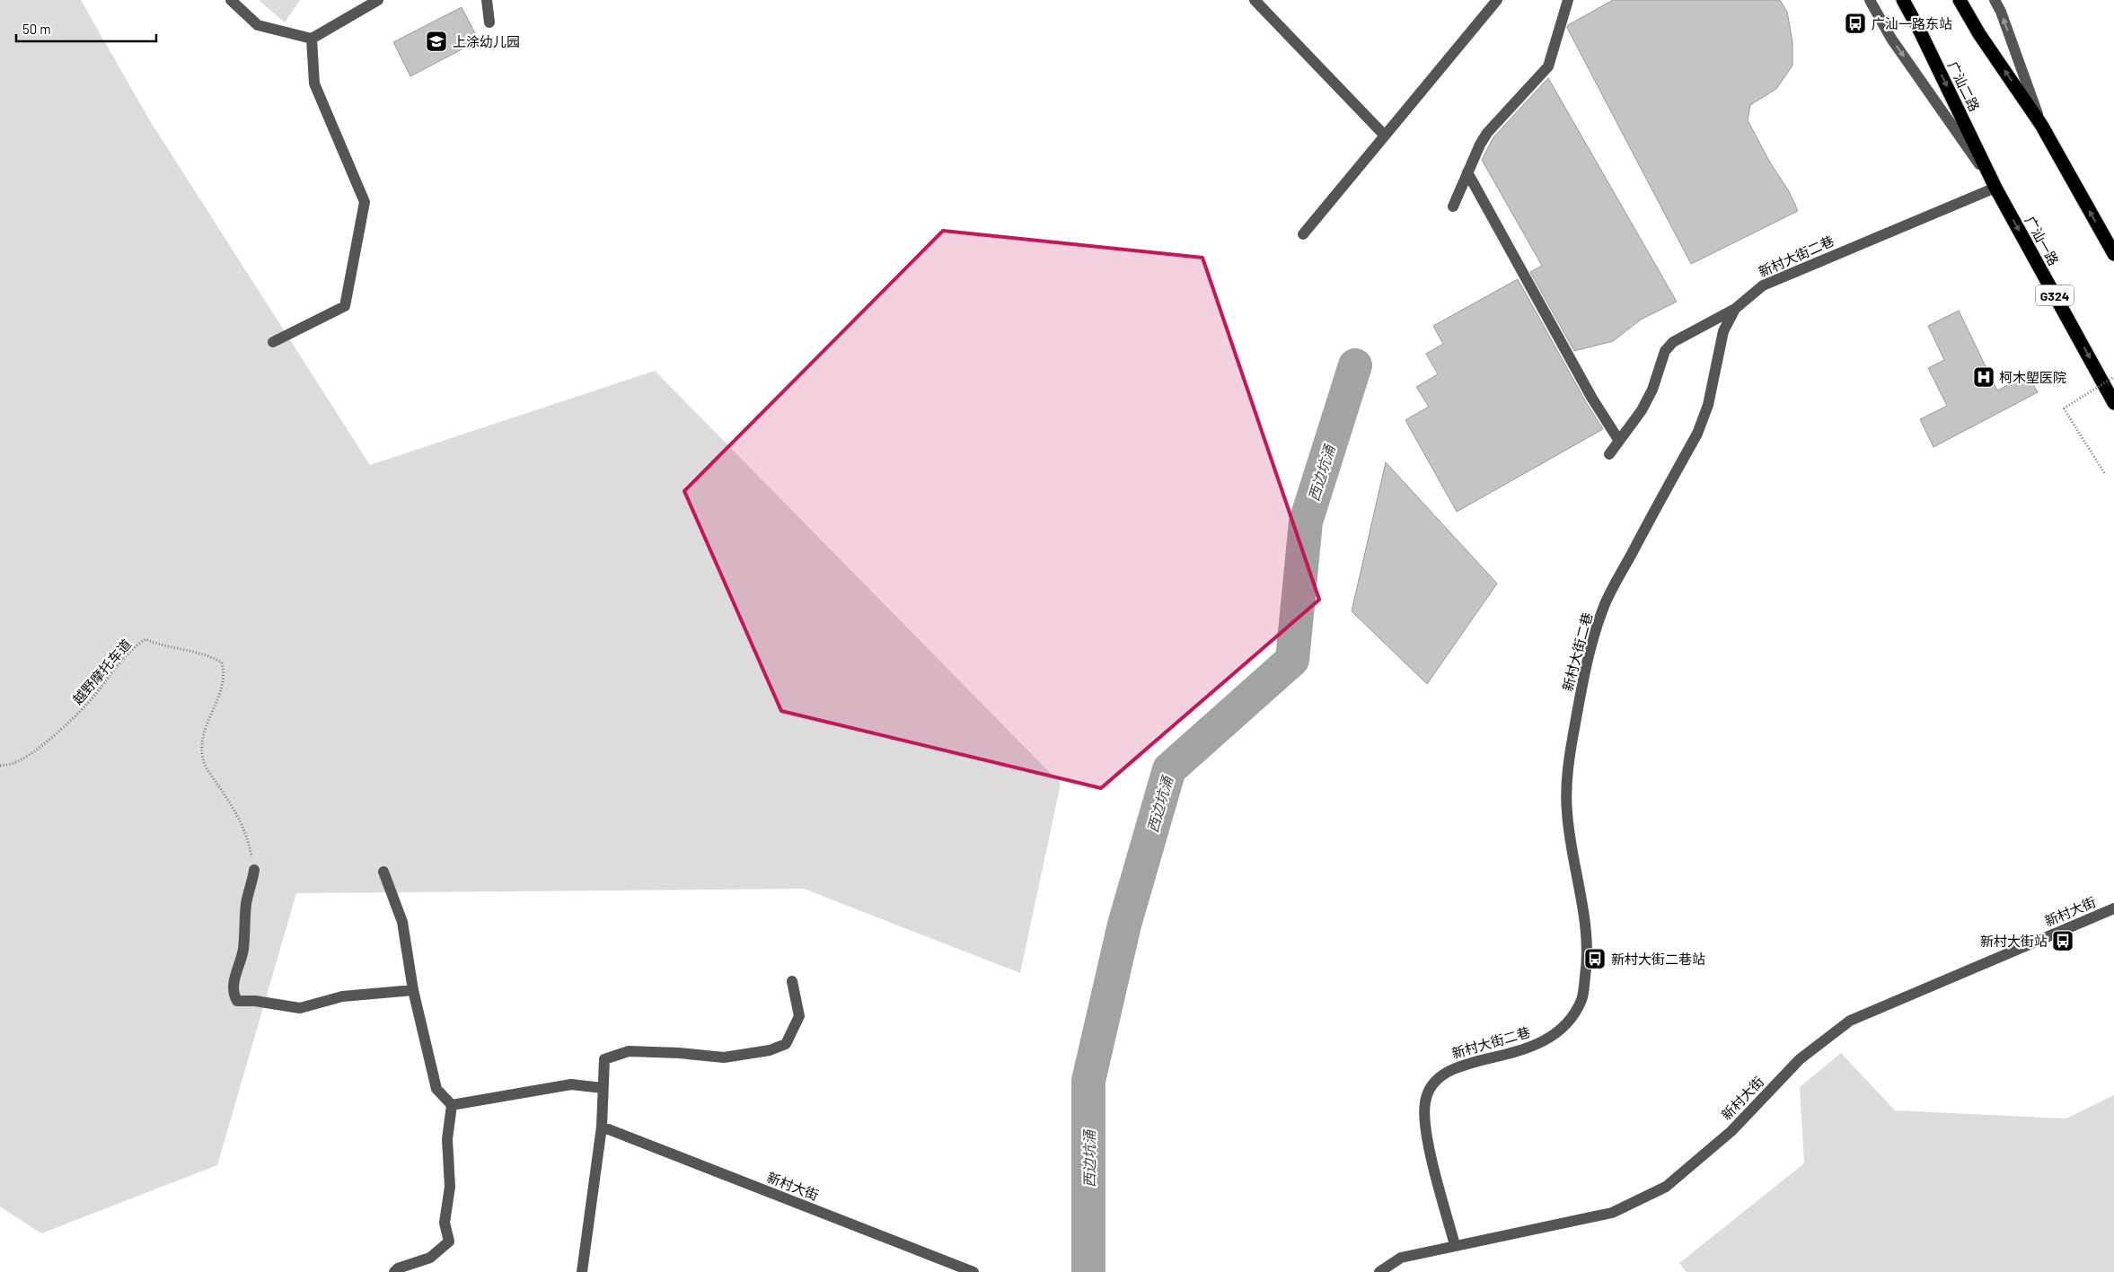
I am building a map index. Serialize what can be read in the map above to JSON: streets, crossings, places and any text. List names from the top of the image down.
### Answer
{
  "streets": {
    "highway": ["广汕二路", "广汕一路", "G324"],
    "street": ["新村大街二巷", "新村大街"],
    "path": ["越野摩托车道"]
  },
  "crossings": [
    ["广汕二路", "广汕一路"],
    ["广汕二路", "新村大街二巷"],
    ["广汕一路", "新村大街二巷"],
    ["新村大街二巷", "新村大街"]
  ],
  "water": ["西边坑涌"],
  "places": {
    "bus stop": ["广汕一路东站", "新村大街站", "新村大街二巷站"],
    "school or university": ["上涂幼儿园"],
    "hospital": ["柯木塱医院"]
  },
  "scale_bar": "50 m"
}
